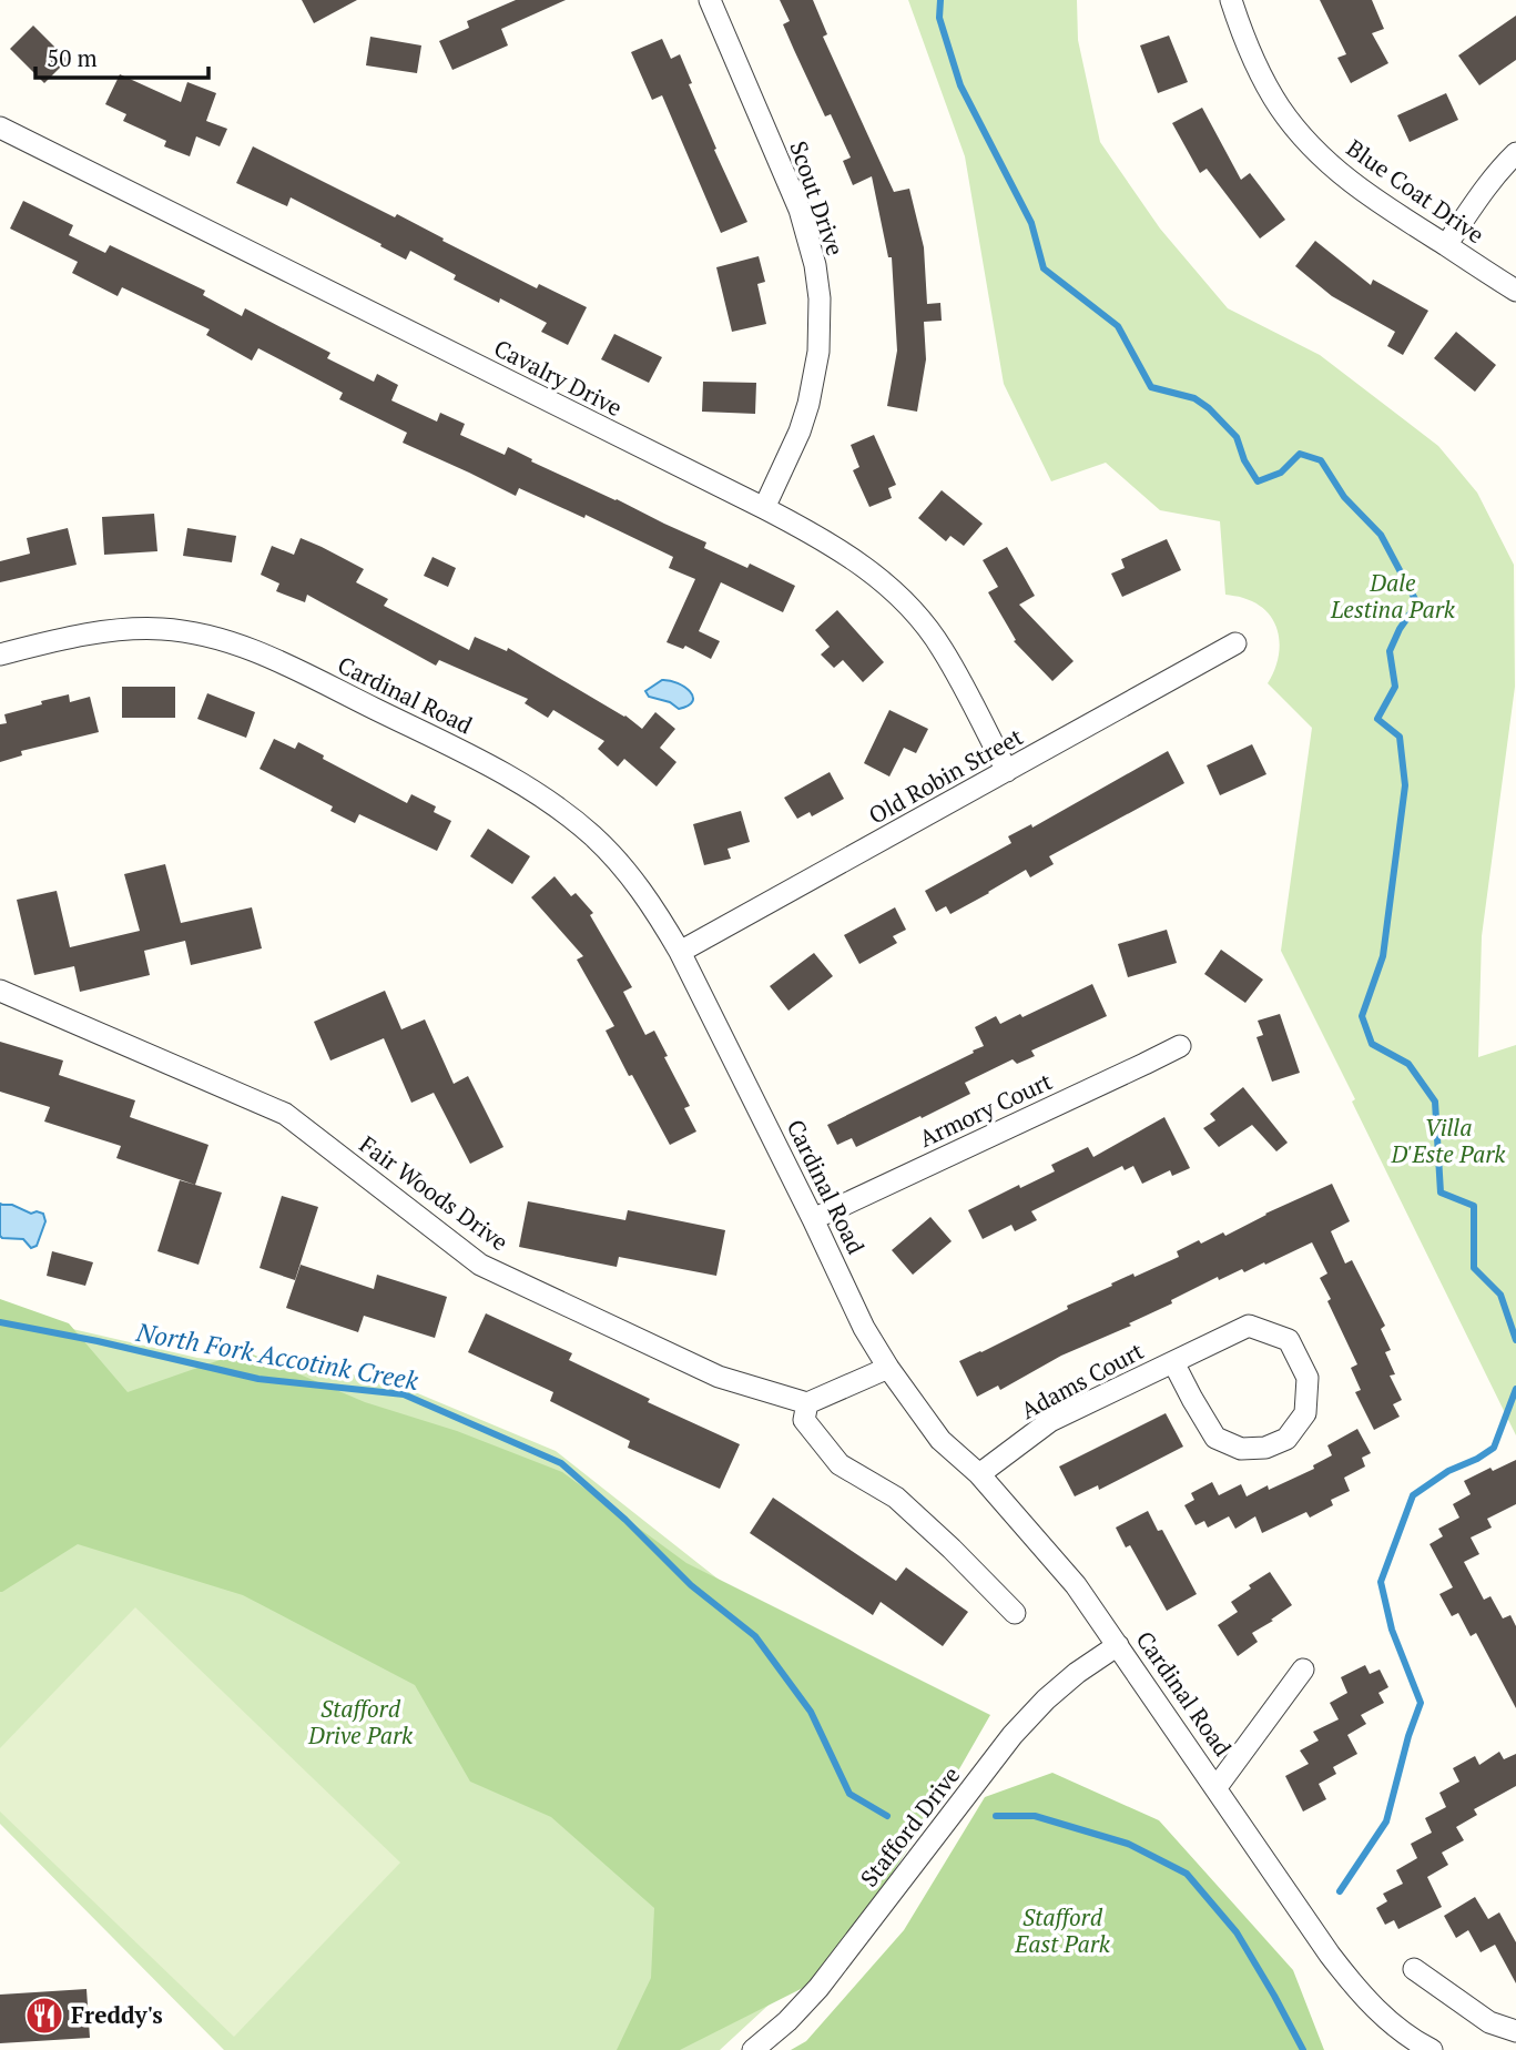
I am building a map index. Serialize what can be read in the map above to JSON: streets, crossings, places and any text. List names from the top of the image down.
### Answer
{
  "streets": {
    "street": [
      "Blue Coat Drive",
      "Scout Drive",
      "Cavalry Drive",
      "Cardinal Road",
      "Old Robin Street",
      "Armory Court",
      "Fair Woods Drive",
      "Adams Court",
      "Stafford Drive"
    ]
  },
  "crossings": [
    ["Scout Drive", "Cavalry Drive"],
    ["Cavalry Drive", "Old Robin Street"],
    ["Cardinal Road", "Old Robin Street"],
    ["Cardinal Road", "Armory Court"],
    ["Cardinal Road", "Adams Court"],
    ["Cardinal Road", "Stafford Drive"]
  ],
  "water": ["North Fork Accotink Creek"],
  "parks": [
    "Dale Lestina Park",
    "Villa D'Este Park",
    "Stafford Drive Park",
    "Stafford East Park"
  ],
  "places": {
    "restaurant": ["Freddy's"]
  },
  "scale_bar": "50 m"
}
